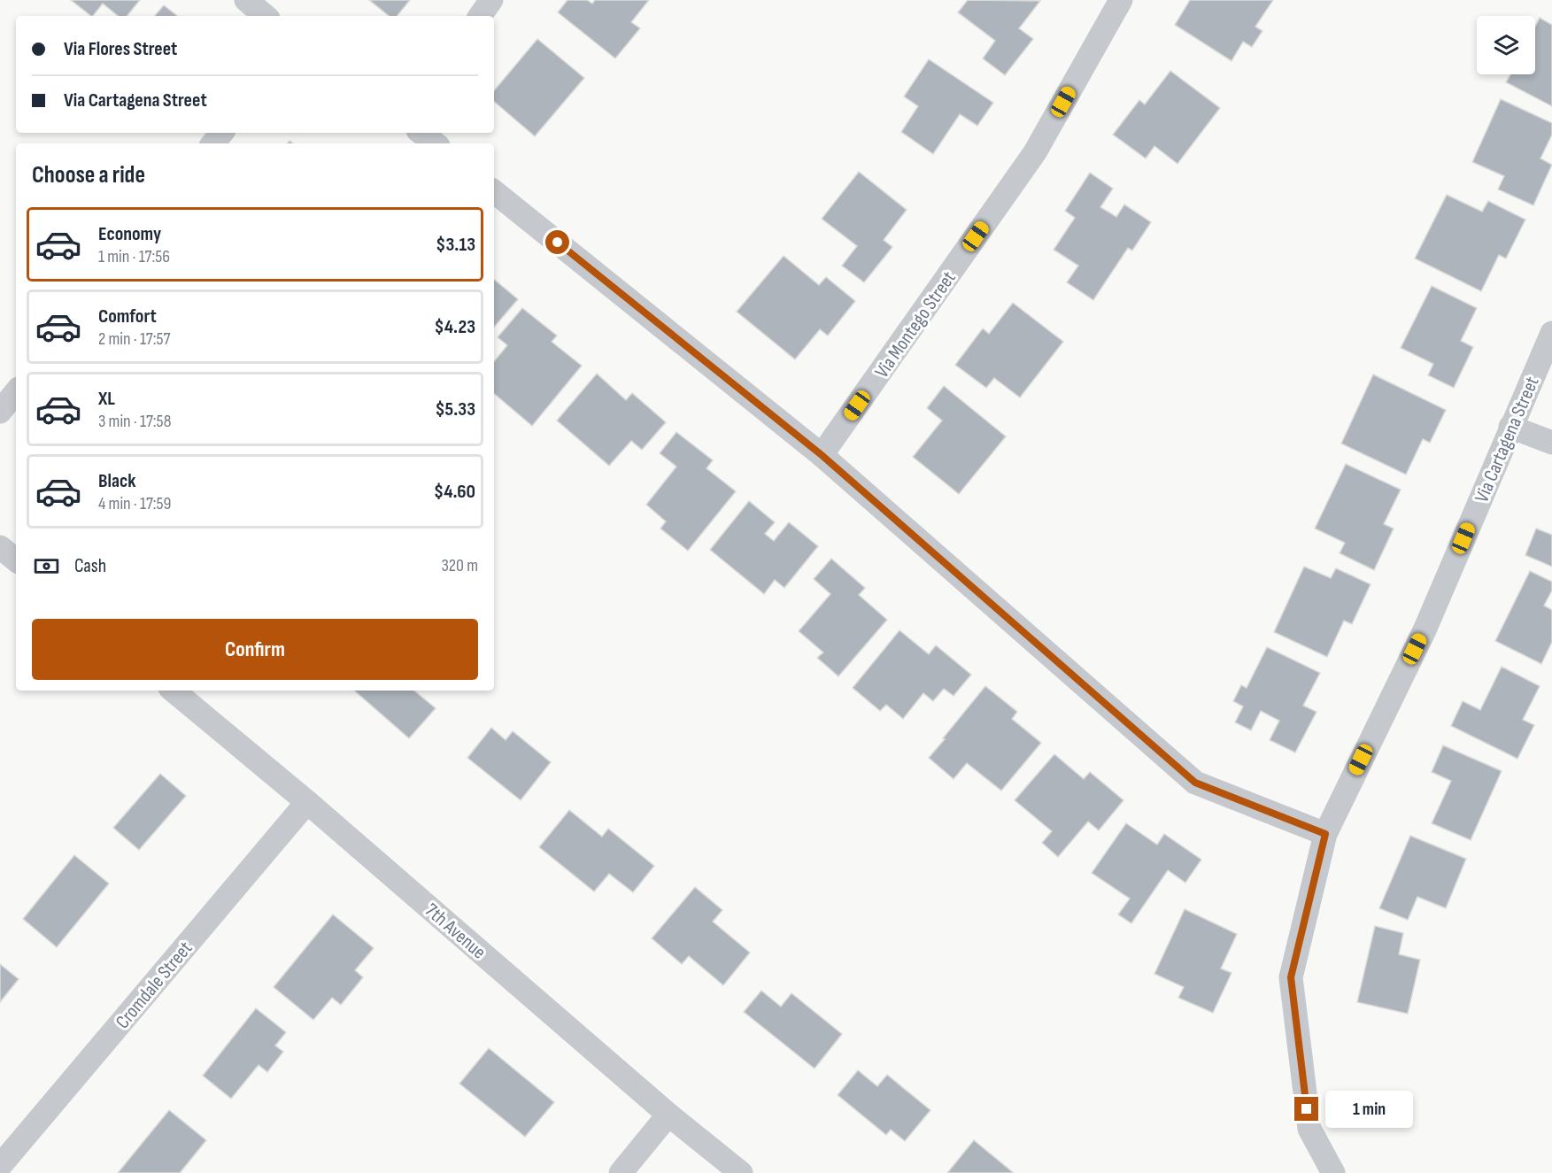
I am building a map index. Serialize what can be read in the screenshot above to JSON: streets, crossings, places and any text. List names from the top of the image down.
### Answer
{
  "streets": {
    "street": [
      "Via Montego Street",
      "Via Cartagena Street",
      "7th Avenue",
      "Cromdale Street"
    ]
  },
  "crossings": [
    ["7th Avenue", "Cromdale Street"]
  ],
  "page": {
    "banner": ["Via Flores Street", "Via Cartagena Street"],
    "heading": "Choose a ride",
    "list": [
      {
        "name": "Economy",
        "note": "1 min · 17:56",
        "value": "$3.13"
      },
      {
        "name": "Comfort",
        "note": "2 min · 17:57",
        "value": "$4.23"
      },
      {
        "name": "XL",
        "note": "3 min · 17:58",
        "value": "$5.33"
      },
      {
        "name": "Black",
        "note": "4 min · 17:59",
        "value": "$4.60"
      }
    ],
    "pay": ["Cash", "320 m"],
    "buttons": "Confirm",
    "bubble": "1 min"
  }
}
